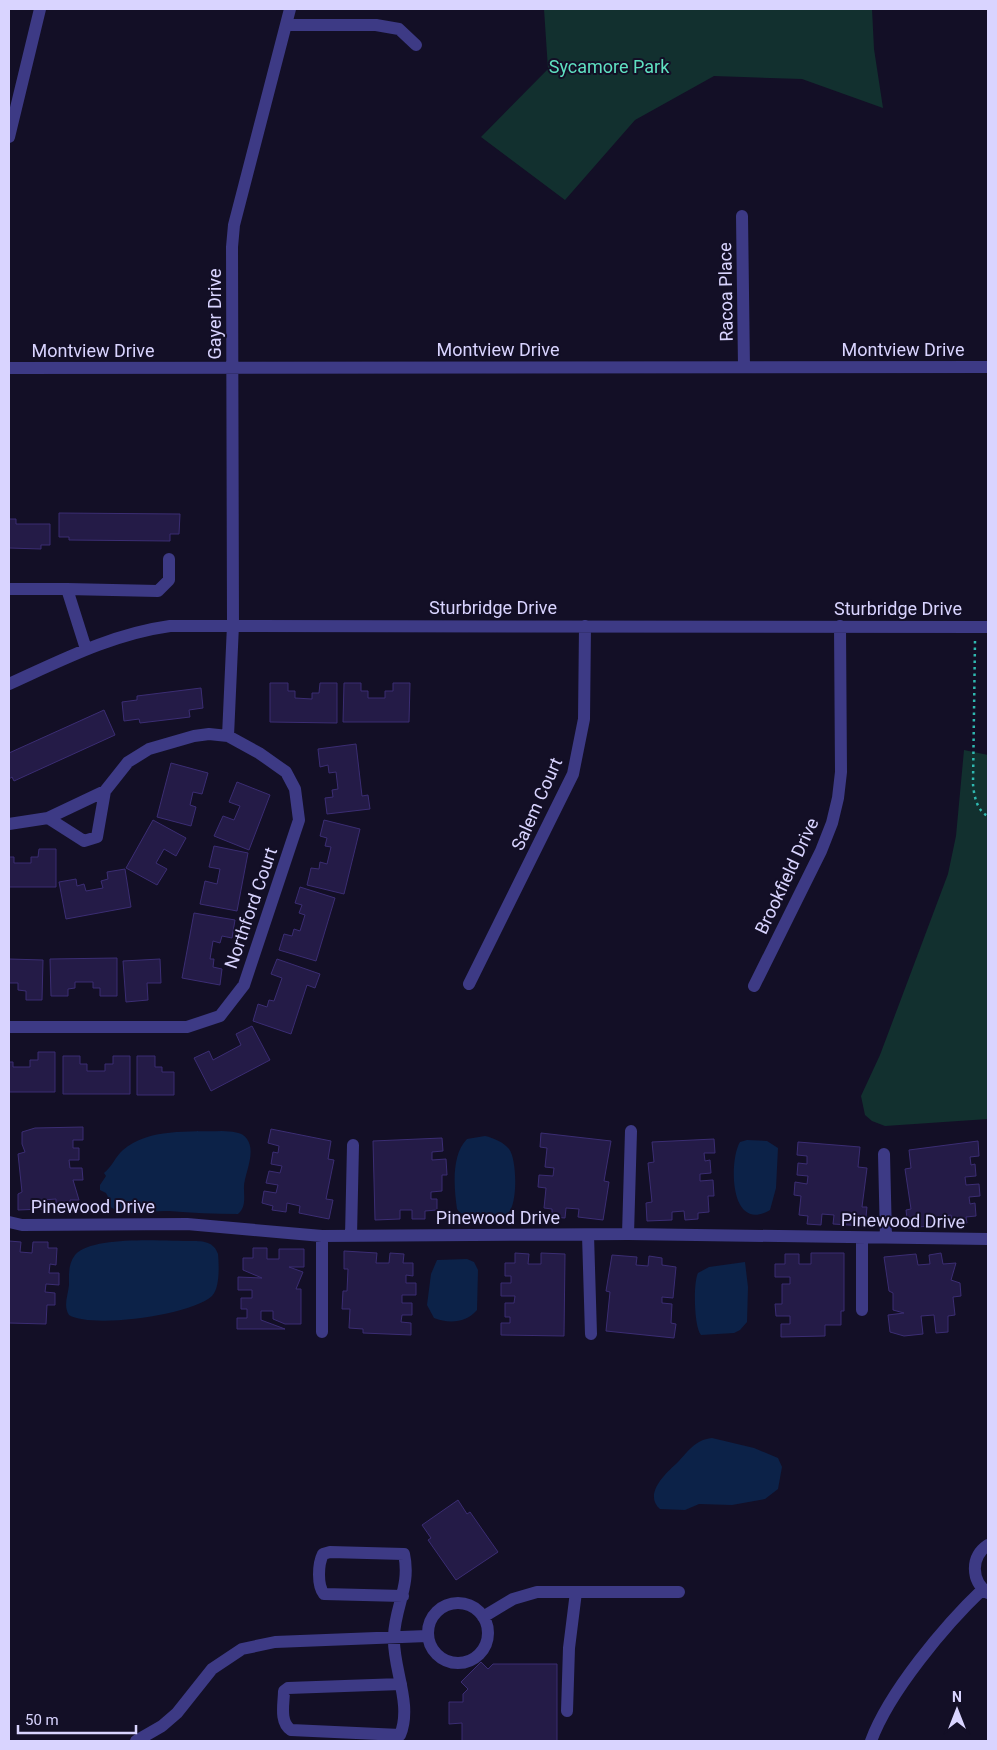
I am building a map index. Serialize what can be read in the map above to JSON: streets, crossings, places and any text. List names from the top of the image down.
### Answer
{
  "streets": {
    "street": [
      "Racoa Place",
      "Gayer Drive",
      "Montview Drive",
      "Sturbridge Drive",
      "Salem Court",
      "Brookfield Drive",
      "Northford Court",
      "Pinewood Drive"
    ]
  },
  "crossings": [
    ["Racoa Place", "Montview Drive"],
    ["Gayer Drive", "Montview Drive"],
    ["Gayer Drive", "Sturbridge Drive"],
    ["Sturbridge Drive", "Salem Court"],
    ["Sturbridge Drive", "Brookfield Drive"]
  ],
  "parks": ["Sycamore Park"],
  "scale_bar": "50 m",
  "north": "top"
}
